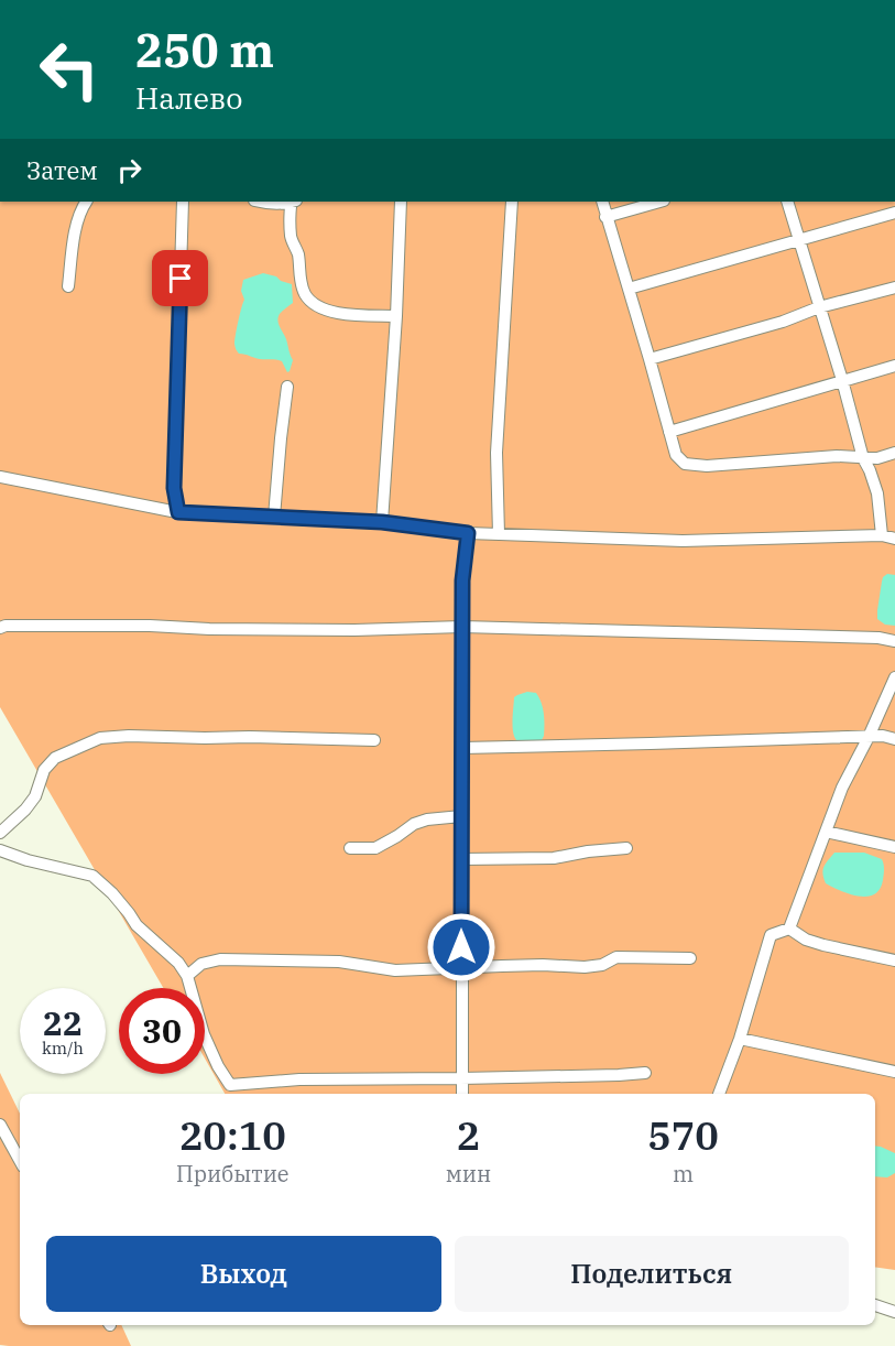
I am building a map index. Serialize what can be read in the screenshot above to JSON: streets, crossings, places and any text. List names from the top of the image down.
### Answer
{
  "page": {
    "turn": ["250 m", "Налево"],
    "then": "Затем",
    "speed": "22 km/h",
    "limit": "30",
    "eta": [
      "20:10",
      "Прибытие",
      "2",
      "мин",
      "570",
      "m"
    ],
    "buttons": ["Выход", "Поделиться"]
  }
}
